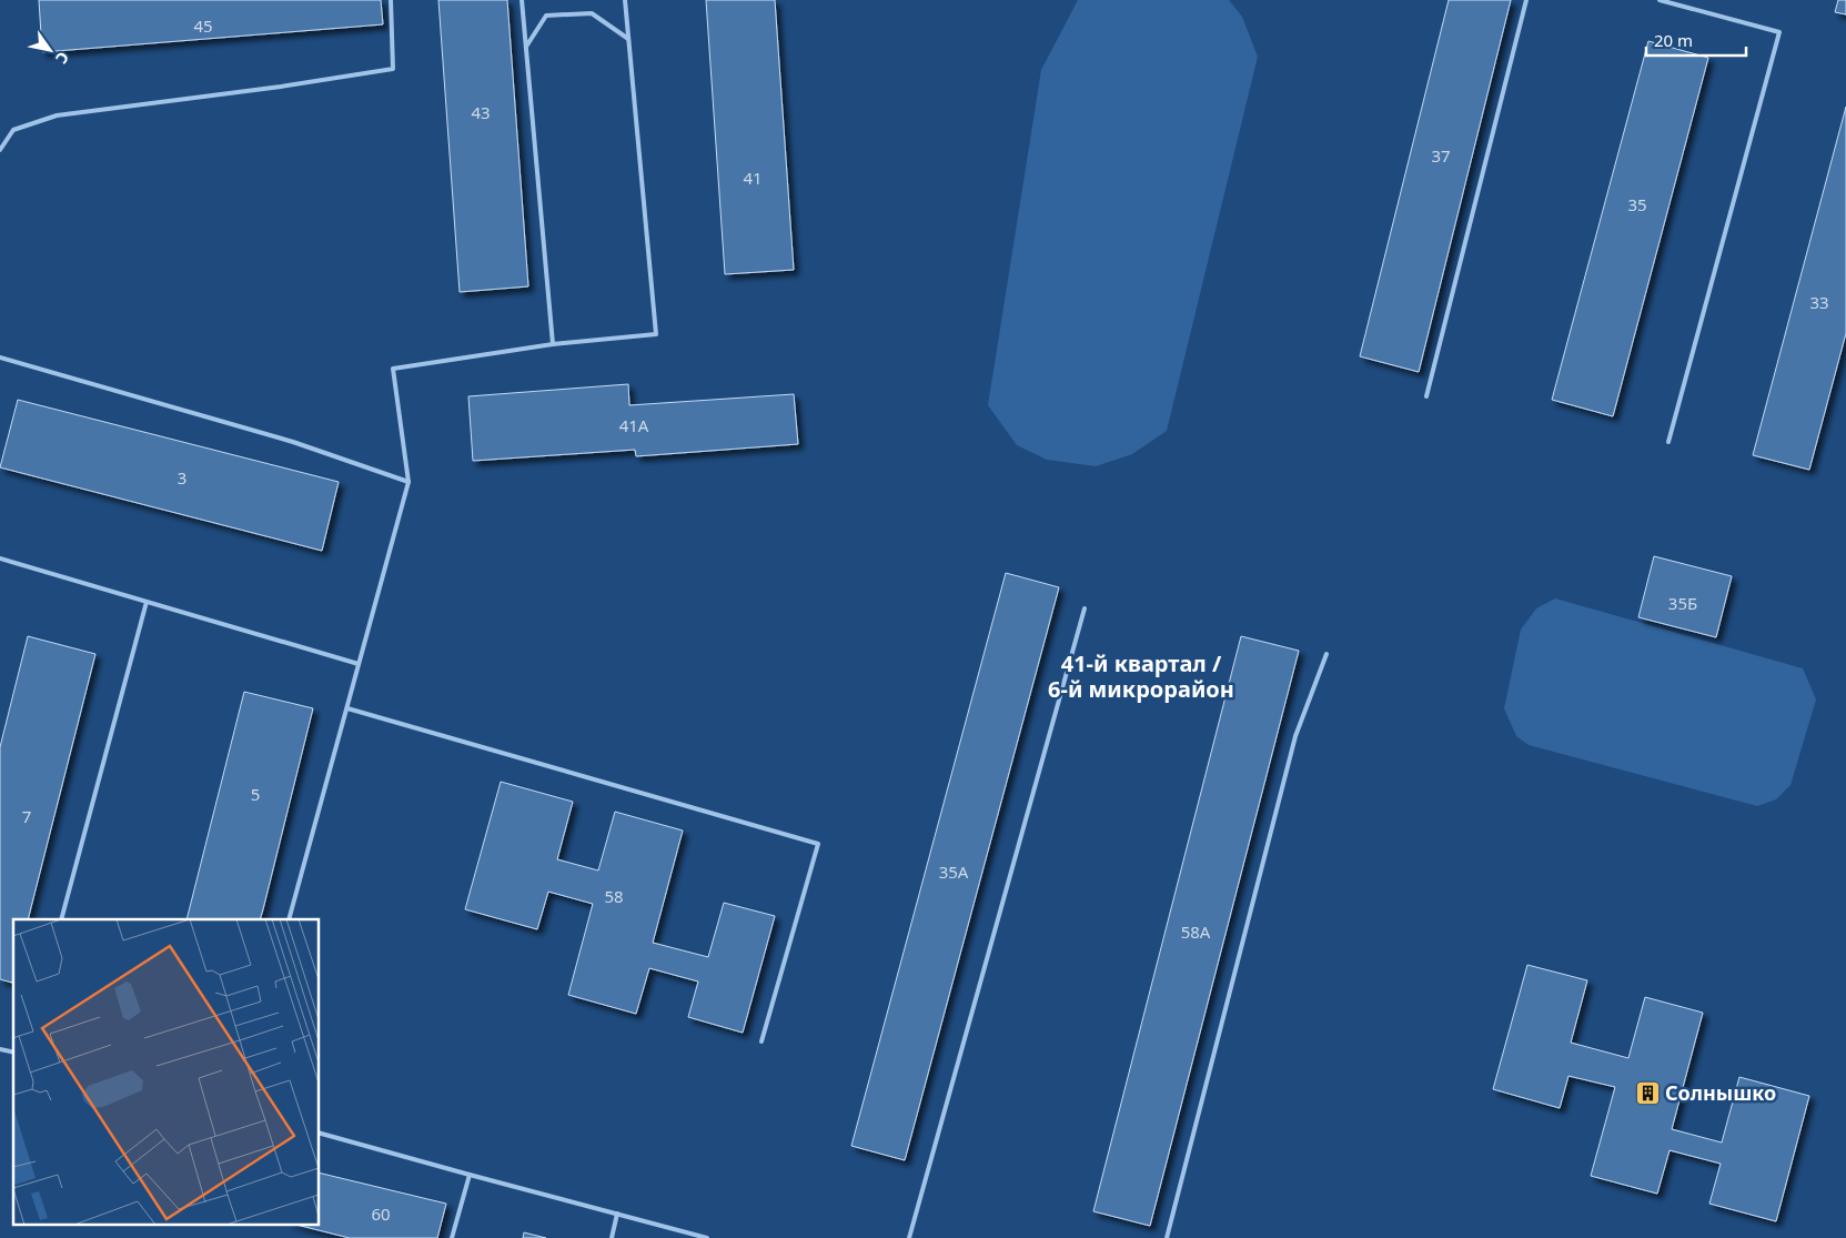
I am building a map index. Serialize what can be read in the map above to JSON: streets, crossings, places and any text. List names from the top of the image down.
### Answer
{
  "districts": ["41-й квартал / 6-й микрорайон"],
  "places": {
    "building": ["Солнышко"]
  },
  "house_numbers": [
    "45",
    "43",
    "37",
    "41",
    "35",
    "33",
    "41А",
    "3",
    "35Б",
    "5",
    "7",
    "35А",
    "58",
    "58А",
    "60"
  ],
  "scale_bar": "20 m",
  "north": "bottom right"
}
